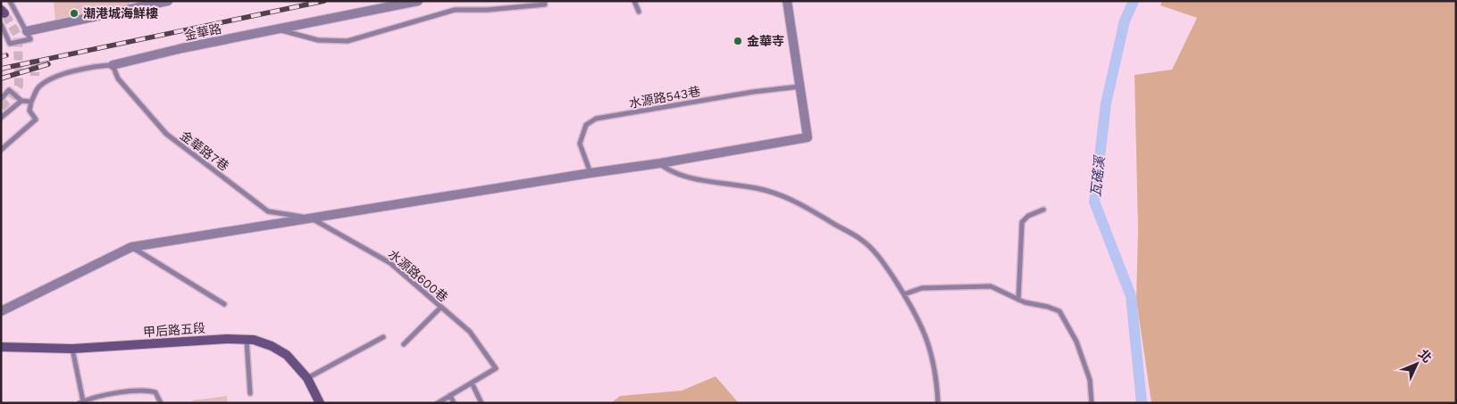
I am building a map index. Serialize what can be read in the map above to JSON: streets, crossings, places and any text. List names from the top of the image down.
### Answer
{
  "streets": {
    "main road": ["甲后路五段"],
    "street": ["金華路"],
    "lane": ["水源路543巷", "金華路7巷", "水源路600巷"]
  },
  "crossings": [
    ["金華路", "金華路7巷"],
    ["金華路7巷", "水源路600巷"]
  ],
  "water": ["瓦磘溪"],
  "places": ["潮港城海鮮樓", "金華寺"],
  "north": "top right"
}
